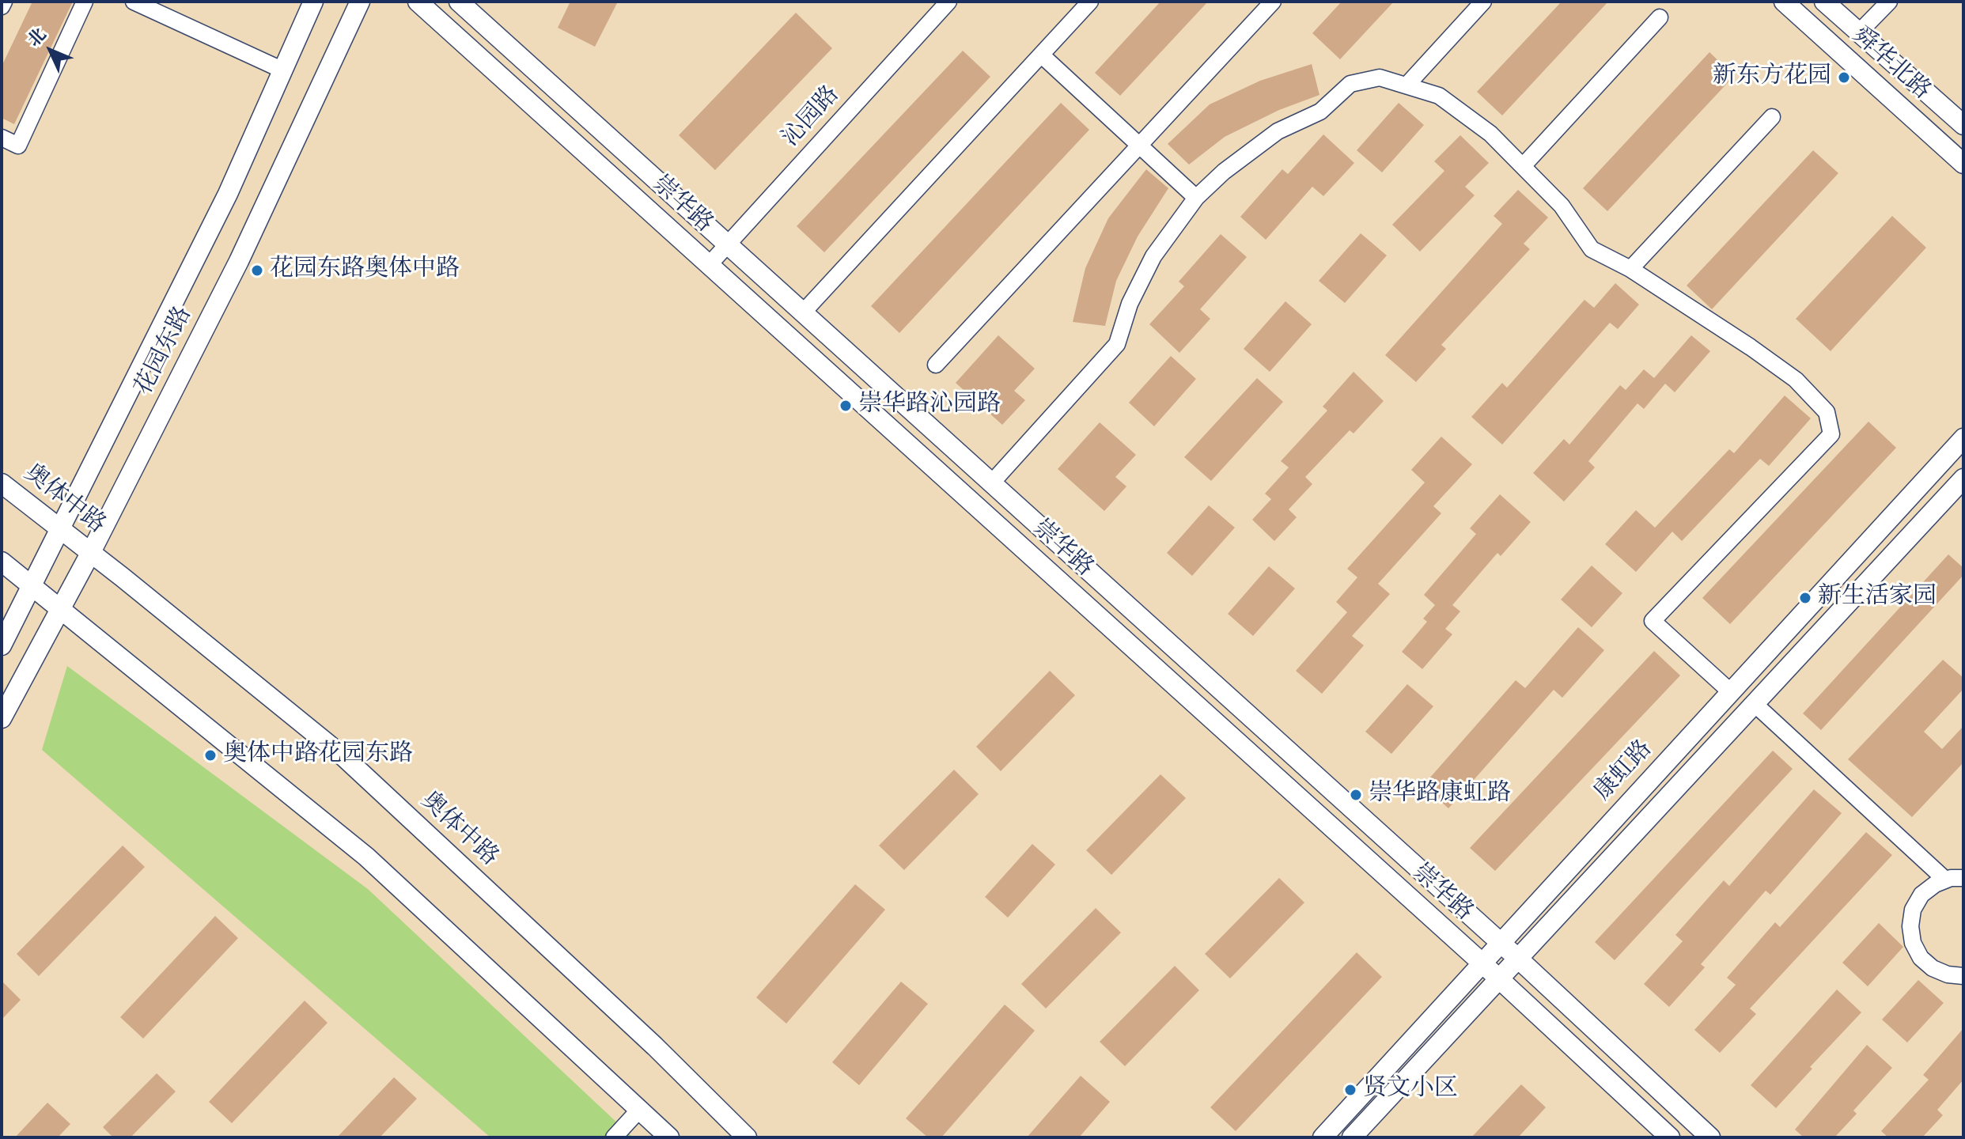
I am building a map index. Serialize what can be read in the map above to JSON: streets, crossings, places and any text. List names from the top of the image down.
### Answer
{
  "streets": {
    "main road": [
      "舜华北路",
      "崇华路",
      "花园东路",
      "奥体中路",
      "康虹路"
    ],
    "street": ["沁园路"]
  },
  "crossings": [
    ["沁园路", "崇华路"],
    ["崇华路", "康虹路"],
    ["花园东路", "奥体中路"]
  ],
  "places": [
    "新东方花园",
    "花园东路奥体中路",
    "崇华路沁园路",
    "新生活家园",
    "奥体中路花园东路",
    "崇华路康虹路",
    "贤文小区"
  ],
  "north": "top left"
}
